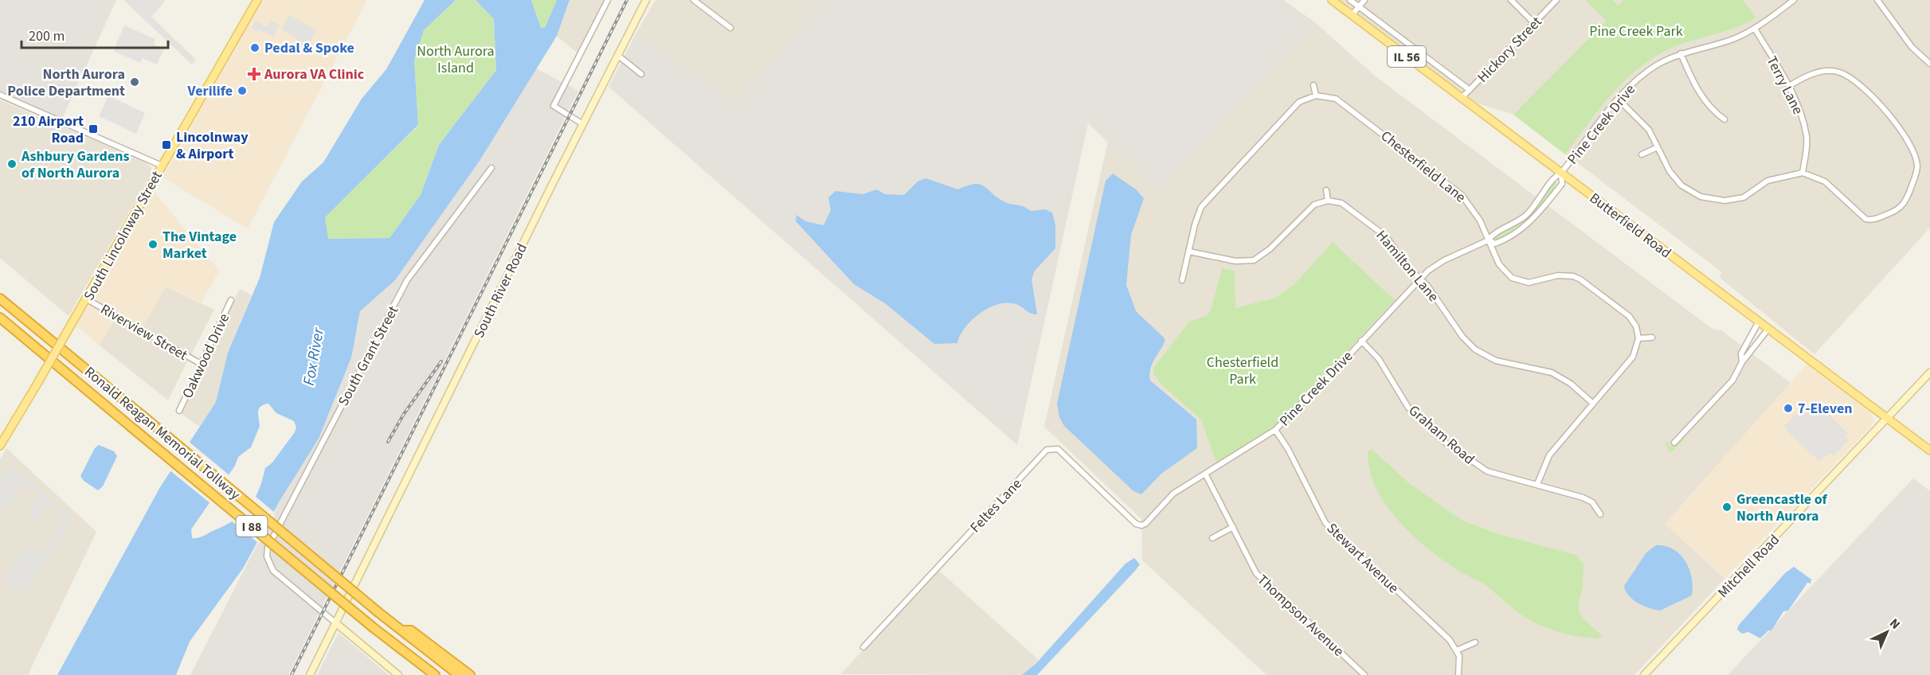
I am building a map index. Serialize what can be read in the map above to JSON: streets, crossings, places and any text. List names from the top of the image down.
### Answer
{
  "streets": {
    "highway": ["Ronald Reagan Memorial Tollway", "I 88"],
    "main road": [
      "IL 56",
      "Butterfield Road",
      "South Lincolnway Street",
      "South River Road",
      "Mitchell Road"
    ],
    "street": [
      "Hickory Street",
      "Terry Lane",
      "Pine Creek Drive",
      "Chesterfield Lane",
      "Hamilton Lane",
      "Riverview Street",
      "Oakwood Drive",
      "South Grant Street",
      "Graham Road",
      "Feltes Lane",
      "Stewart Avenue",
      "Thompson Avenue"
    ]
  },
  "crossings": [
    ["Hickory Street", "Butterfield Road"],
    ["Terry Lane", "Pine Creek Drive"],
    ["Pine Creek Drive", "Chesterfield Lane"],
    ["Pine Creek Drive", "Butterfield Road"],
    ["Pine Creek Drive", "Hamilton Lane"],
    ["Pine Creek Drive", "Graham Road"],
    ["Pine Creek Drive", "Feltes Lane"],
    ["Pine Creek Drive", "Stewart Avenue"],
    ["Pine Creek Drive", "Thompson Avenue"],
    ["Butterfield Road", "Mitchell Road"],
    ["South Lincolnway Street", "Riverview Street"],
    ["South River Road", "South Grant Street"],
    ["Riverview Street", "Oakwood Drive"],
    ["Ronald Reagan Memorial Tollway", "I 88"]
  ],
  "water": ["Fox River"],
  "parks": ["Pine Creek Park", "North Aurora Island", "Chesterfield Park"],
  "places": {
    "other": [
      "Pedal & Spoke",
      "North Aurora Police Department",
      "Verilife",
      "Ashbury Gardens of North Aurora",
      "The Vintage Market",
      "7-Eleven",
      "Greencastle of North Aurora"
    ],
    "health": ["Aurora VA Clinic"],
    "transit": ["210 Airport Road", "Lincolnway & Airport"]
  },
  "scale_bar": "200 m",
  "north": "top right"
}
